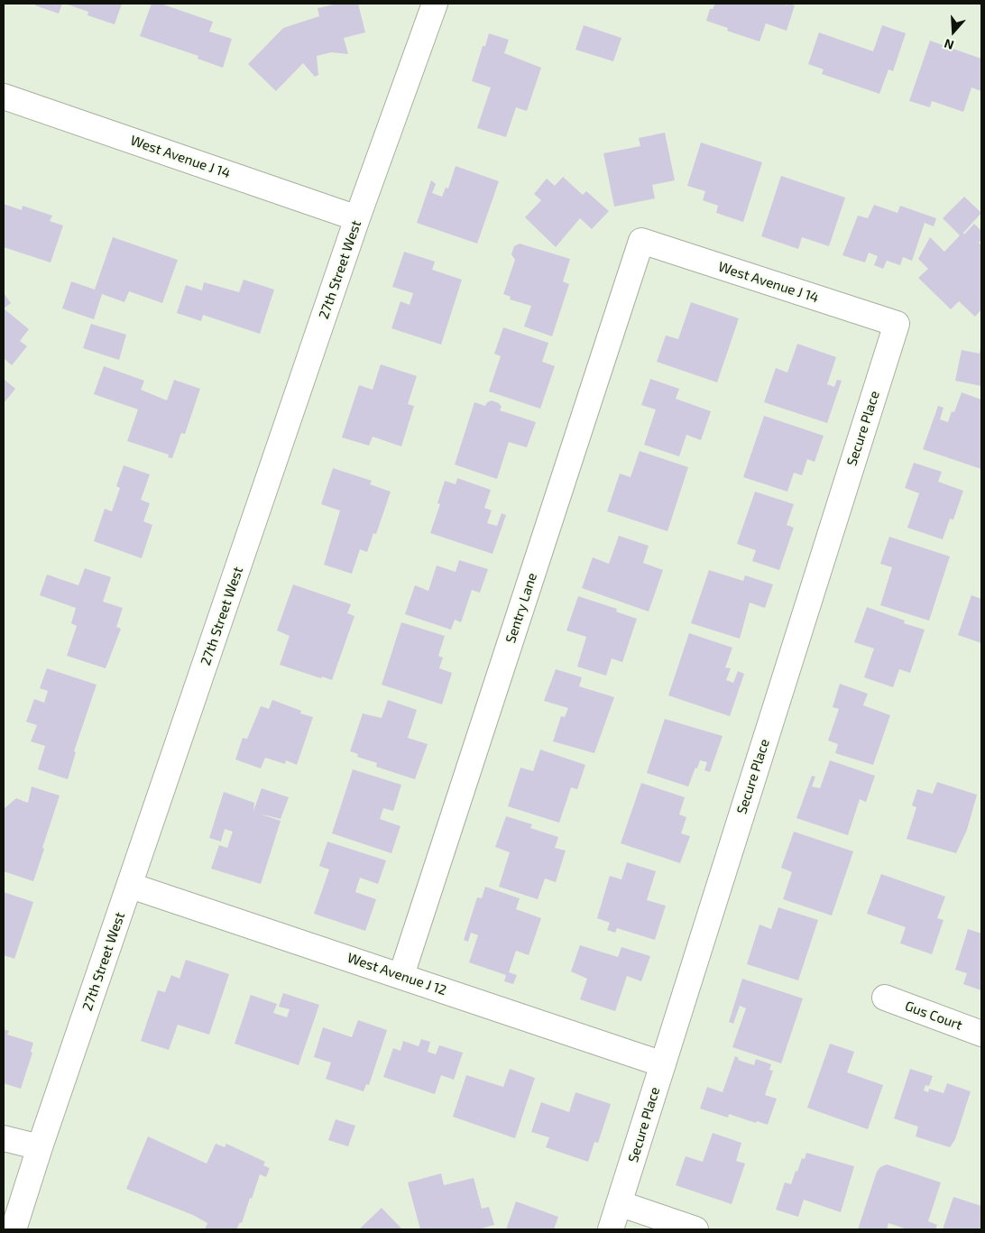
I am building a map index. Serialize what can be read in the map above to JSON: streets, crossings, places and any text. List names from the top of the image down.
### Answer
{
  "streets": {
    "street": [
      "West Avenue J 14",
      "27th Street West",
      "Secure Place",
      "Sentry Lane",
      "West Avenue J 12",
      "Gus Court"
    ]
  },
  "crossings": [
    ["West Avenue J 14", "27th Street West"],
    ["West Avenue J 14", "Secure Place"],
    ["West Avenue J 14", "Sentry Lane"],
    ["27th Street West", "West Avenue J 12"],
    ["Secure Place", "West Avenue J 12"],
    ["Sentry Lane", "West Avenue J 12"]
  ],
  "north": "bottom"
}
